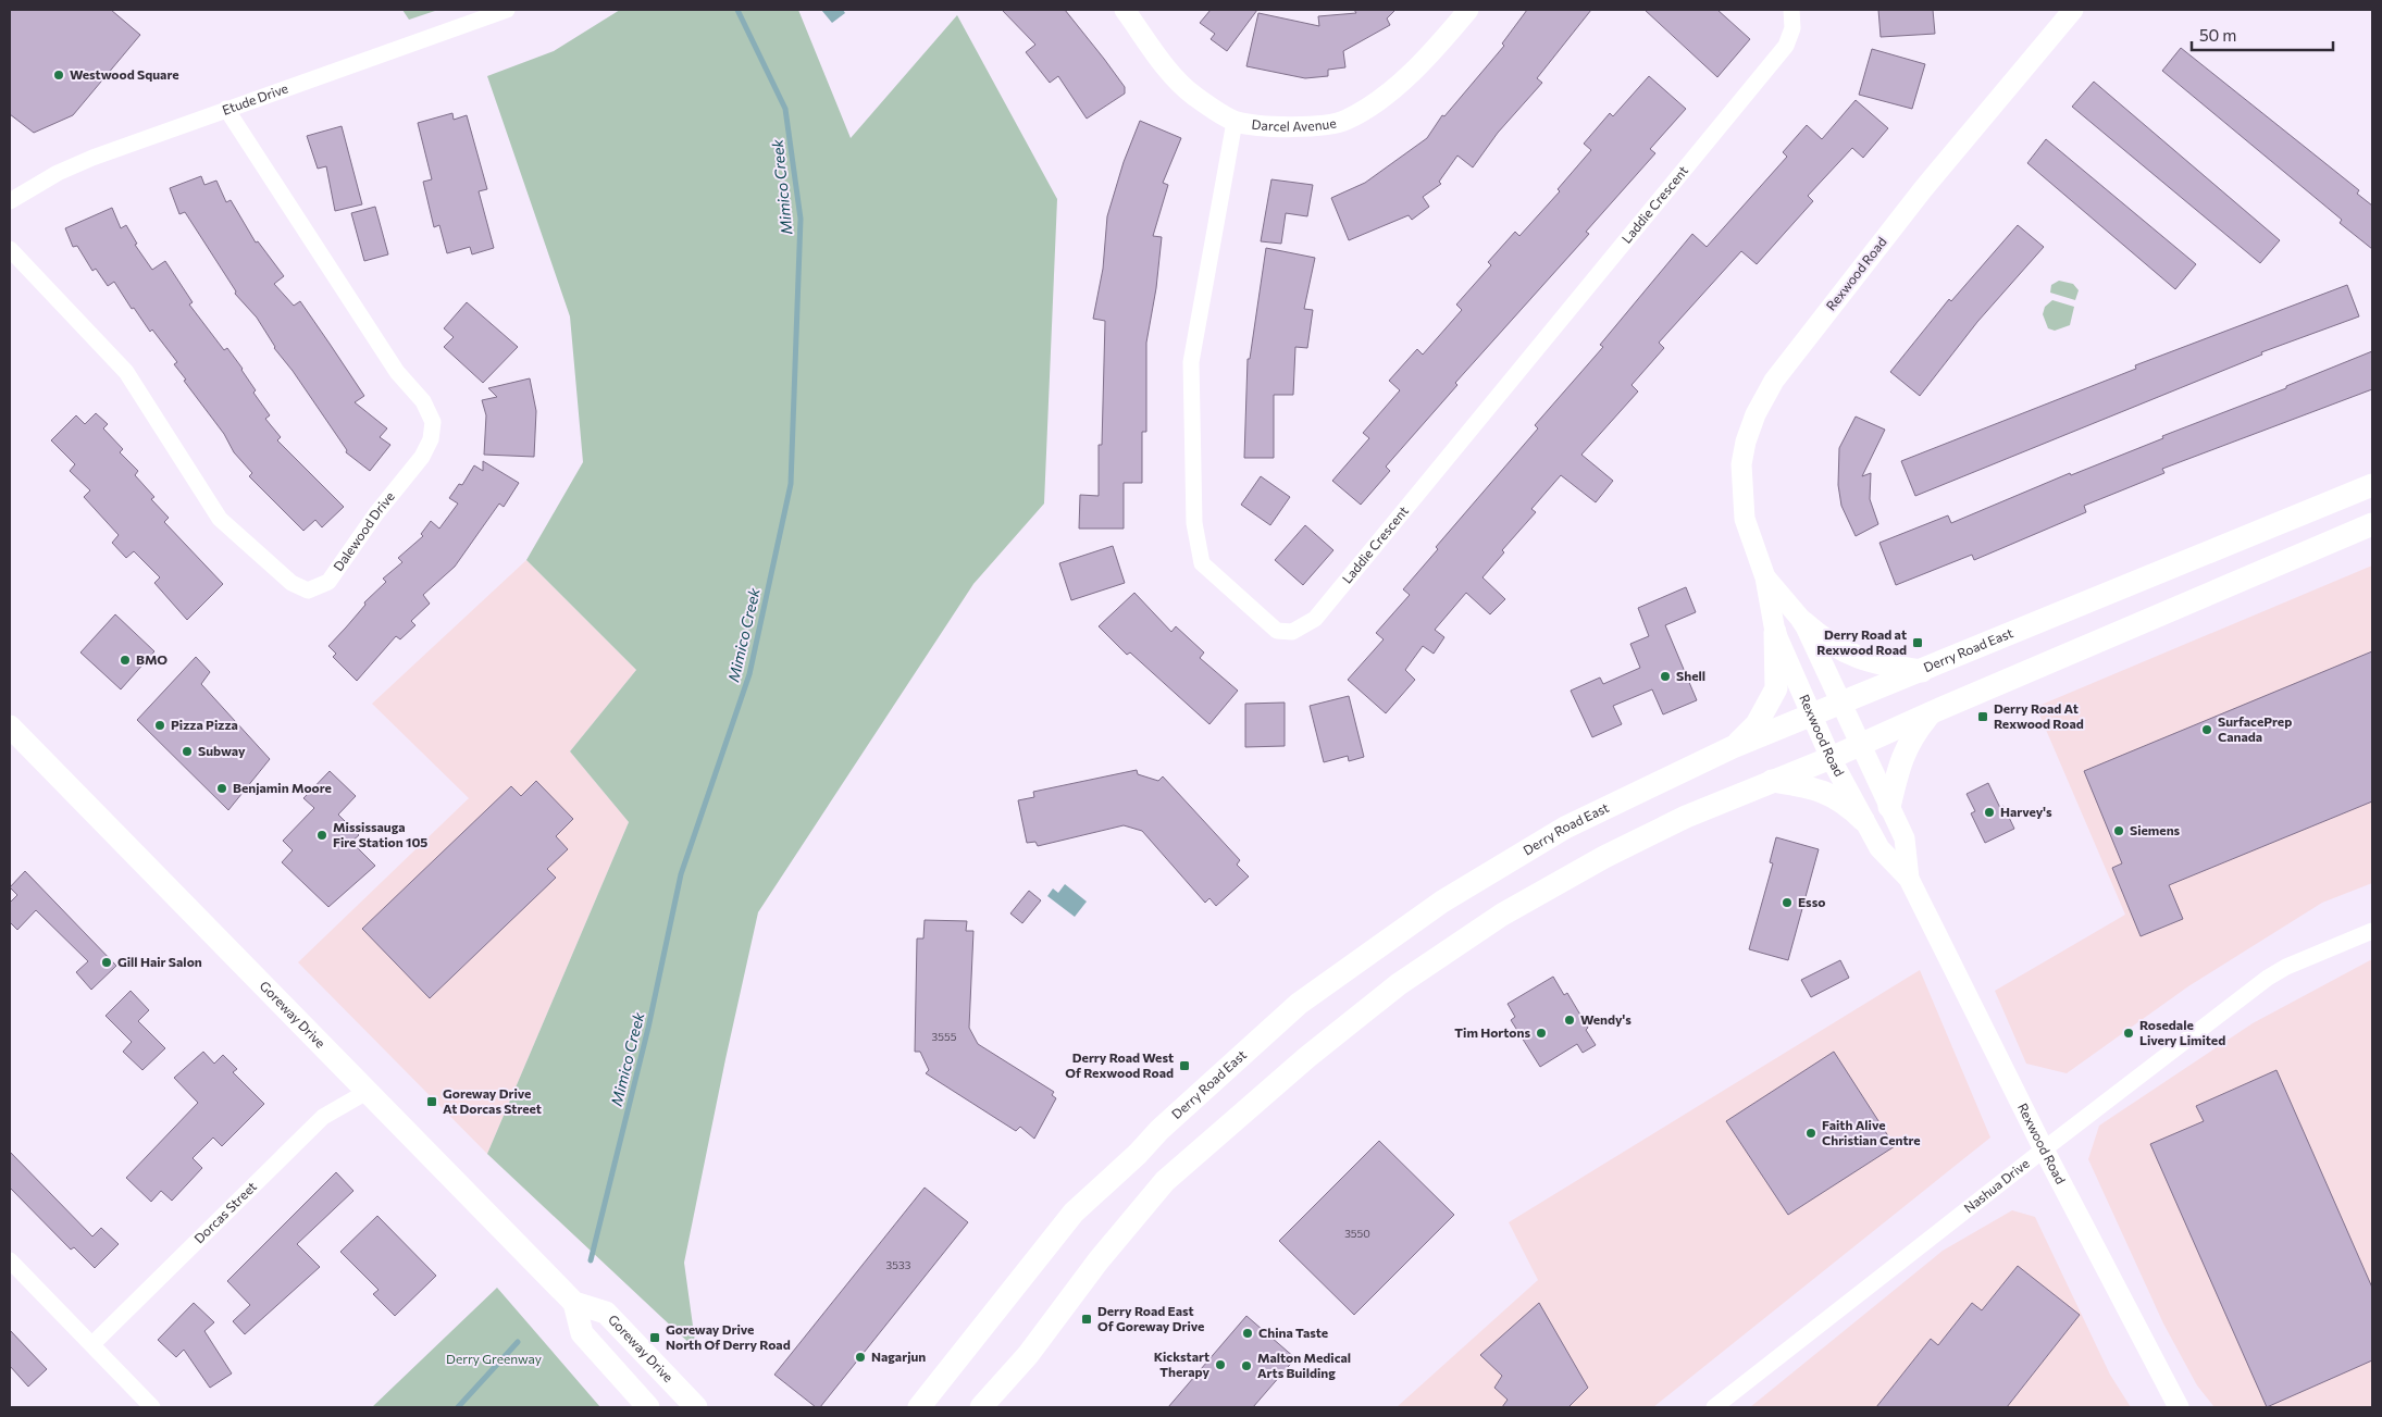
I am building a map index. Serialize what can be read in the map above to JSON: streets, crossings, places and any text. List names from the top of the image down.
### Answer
{
  "streets": {
    "main road": ["Derry Road East", "Goreway Drive"],
    "street": [
      "Etude Drive",
      "Darcel Avenue",
      "Laddie Crescent",
      "Rexwood Road",
      "Dalewood Drive",
      "Nashua Drive",
      "Dorcas Street"
    ]
  },
  "crossings": [
    ["Etude Drive", "Dalewood Drive"],
    ["Darcel Avenue", "Laddie Crescent"],
    ["Rexwood Road", "Derry Road East"],
    ["Rexwood Road", "Nashua Drive"],
    ["Goreway Drive", "Dorcas Street"]
  ],
  "water": ["Mimico Creek"],
  "parks": ["Derry Greenway"],
  "places": {
    "other": [
      "Westwood Square",
      "BMO",
      "Shell",
      "Pizza Pizza",
      "SurfacePrep Canada",
      "Subway",
      "Benjamin Moore",
      "Harvey's",
      "Siemens",
      "Mississauga Fire Station 105",
      "Esso",
      "Gill Hair Salon",
      "Wendy's",
      "Tim Hortons",
      "Rosedale Livery Limited",
      "Faith Alive Christian Centre",
      "China Taste",
      "Nagarjun",
      "Kickstart Therapy",
      "Malton Medical Arts Building"
    ],
    "transit": [
      "Derry Road at Rexwood Road",
      "Derry Road At Rexwood Road",
      "Derry Road West Of Rexwood Road",
      "Goreway Drive At Dorcas Street",
      "Derry Road East Of Goreway Drive",
      "Goreway Drive North Of Derry Road"
    ]
  },
  "house_numbers": ["3555", "3550", "3533"],
  "scale_bar": "50 m"
}
